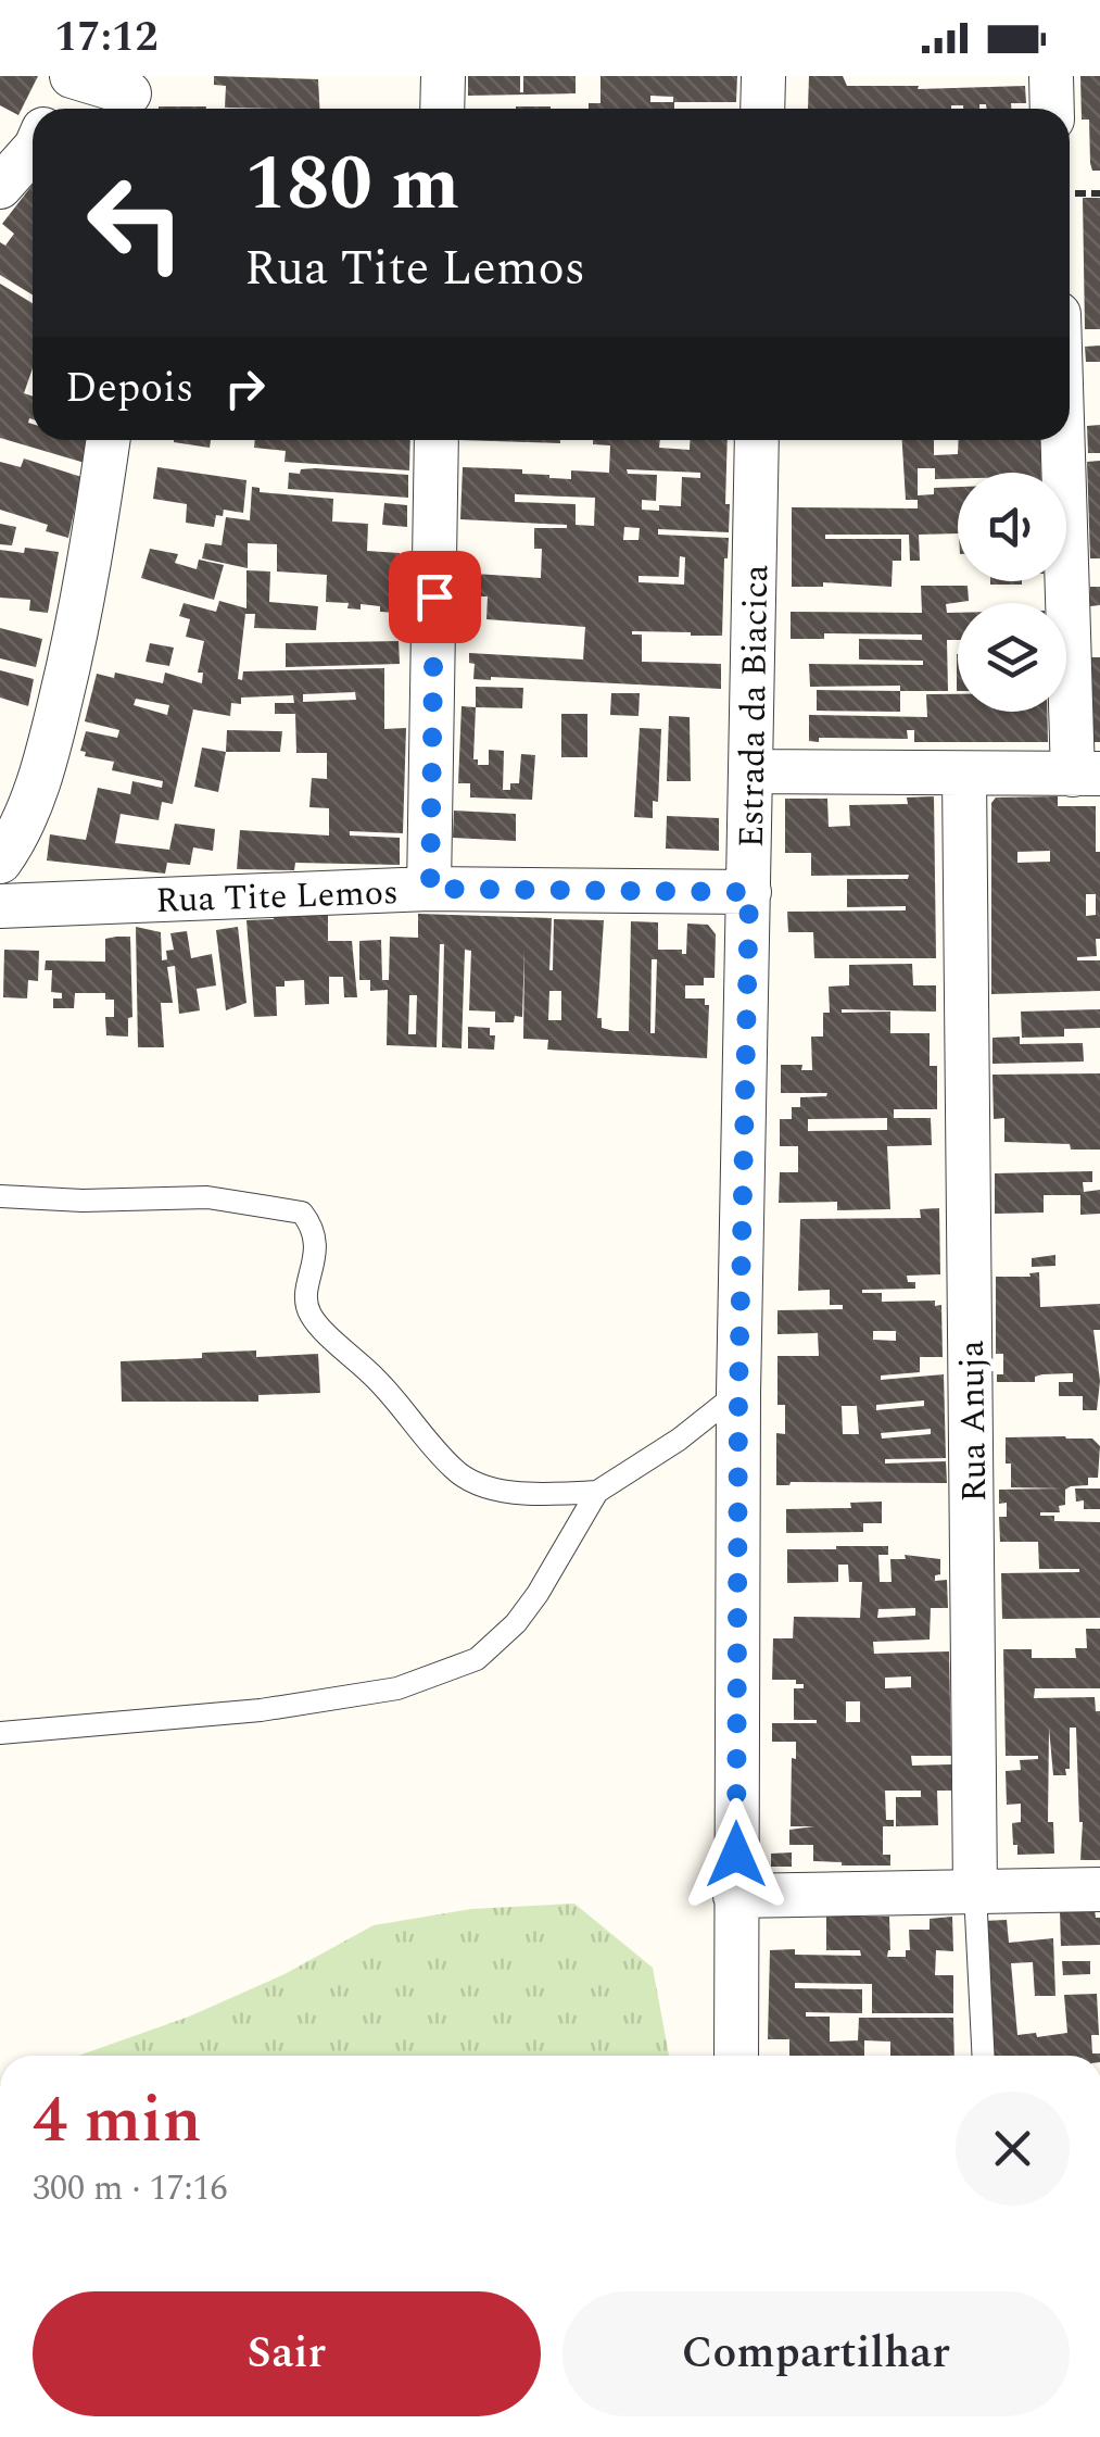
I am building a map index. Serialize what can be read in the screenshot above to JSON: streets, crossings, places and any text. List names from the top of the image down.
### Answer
{
  "streets": {
    "street": ["Estrada da Biacica", "Rua Tite Lemos", "Rua Anuja"]
  },
  "crossings": [
    ["Estrada da Biacica", "Rua Tite Lemos"]
  ],
  "page": {
    "status": "17:12",
    "turn": ["180 m", "Rua Tite Lemos"],
    "then": "Depois",
    "heading": ["4 min", "300 m · 17:16"],
    "buttons": ["Sair", "Compartilhar"]
  }
}
